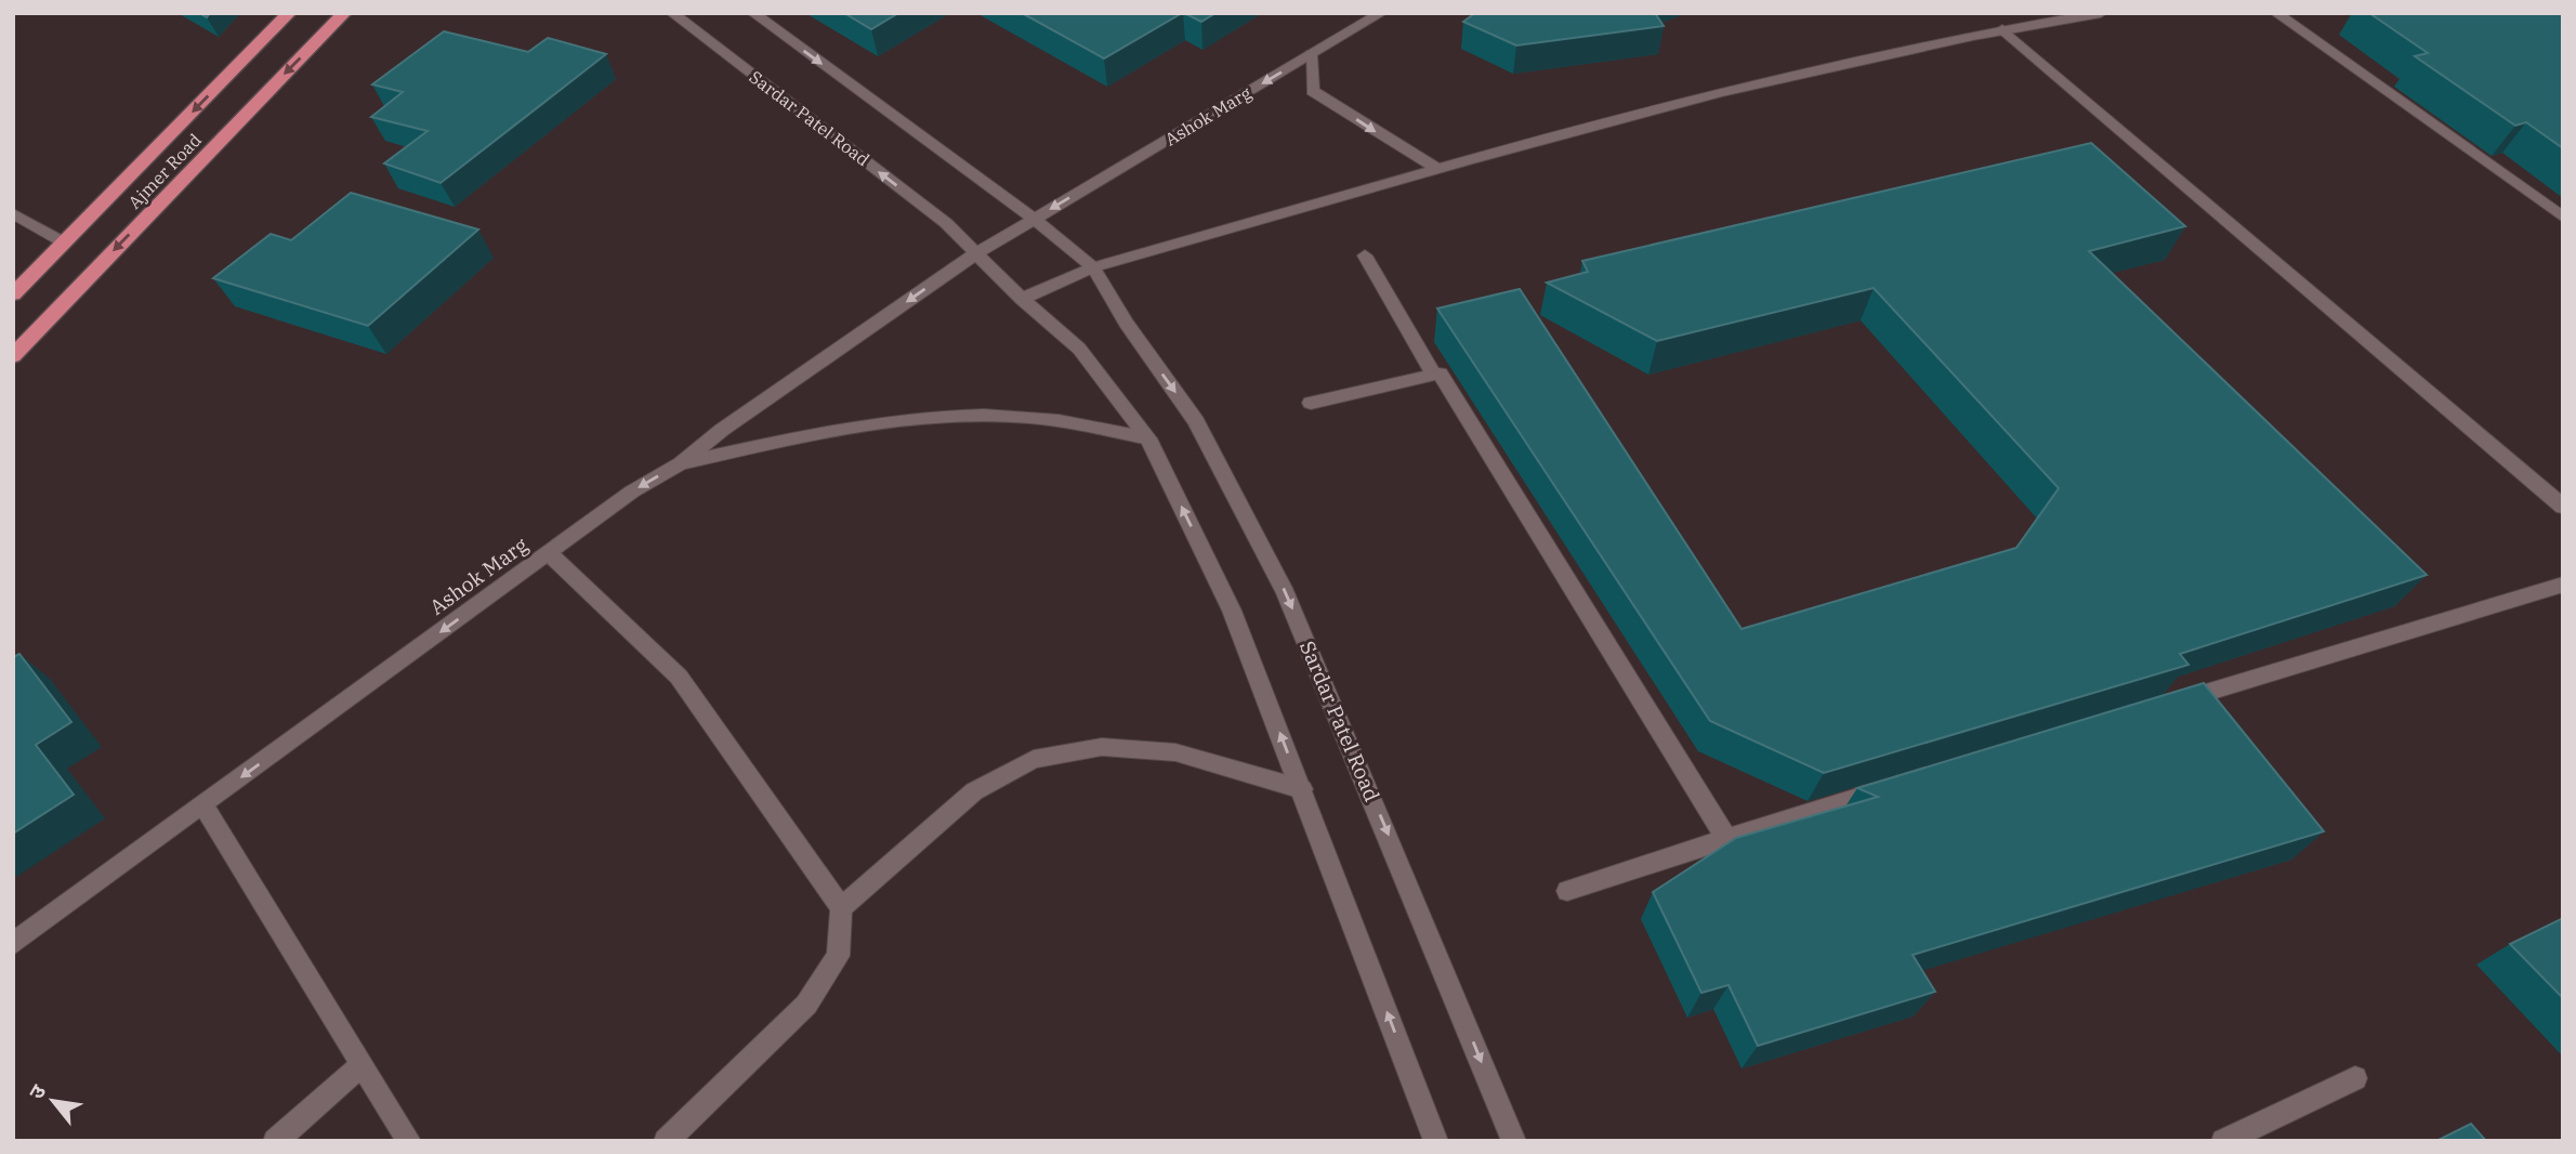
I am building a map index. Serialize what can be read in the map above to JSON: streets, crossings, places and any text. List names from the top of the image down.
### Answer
{
  "streets": {
    "highway": ["Ajmer Road"],
    "street": ["Ashok Marg", "Sardar Patel Road"]
  },
  "crossings": [
    ["Ashok Marg", "Sardar Patel Road"]
  ],
  "one_way": ["Ashok Marg", "Ajmer Road"],
  "north": "top left"
}
